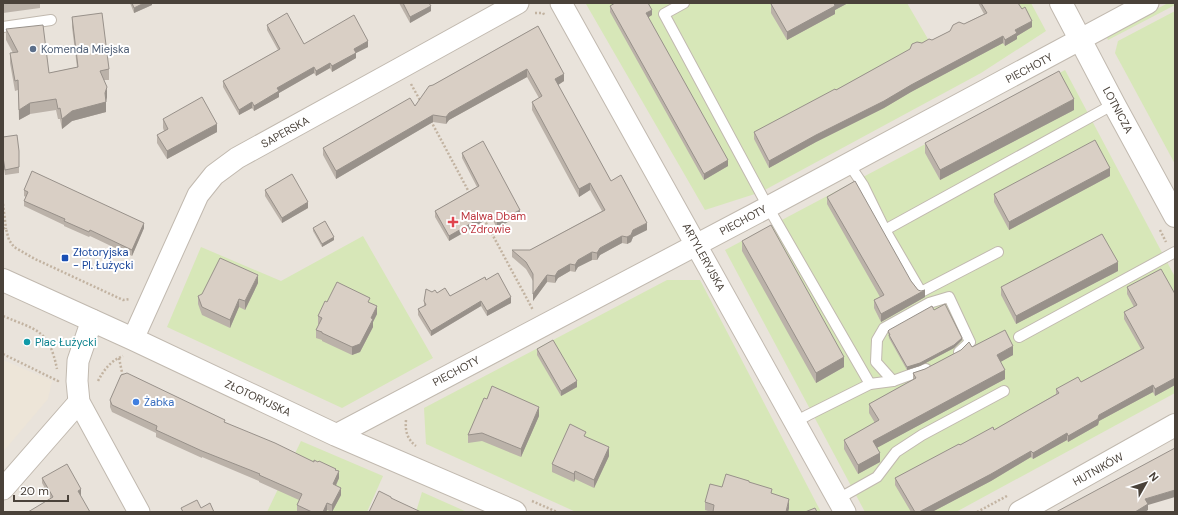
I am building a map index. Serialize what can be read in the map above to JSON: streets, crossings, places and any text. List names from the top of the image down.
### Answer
{
  "streets": {
    "street": [
      "PIECHOTY",
      "LOTNICZA",
      "SAPERSKA",
      "ARTYLERYJSKA",
      "ZŁOTORYJSKA",
      "HUTNIKÓW"
    ]
  },
  "crossings": [
    ["PIECHOTY", "LOTNICZA"],
    ["PIECHOTY", "ARTYLERYJSKA"],
    ["PIECHOTY", "ZŁOTORYJSKA"],
    ["SAPERSKA", "ZŁOTORYJSKA"]
  ],
  "places": {
    "other": ["Komenda Miejska", "Plac Łużycki", "Żabka"],
    "health": ["Malwa Dbam o Zdrowie"],
    "transit": ["Złotoryjska - Pl. Łużycki"]
  },
  "scale_bar": "20 m",
  "north": "top right"
}
